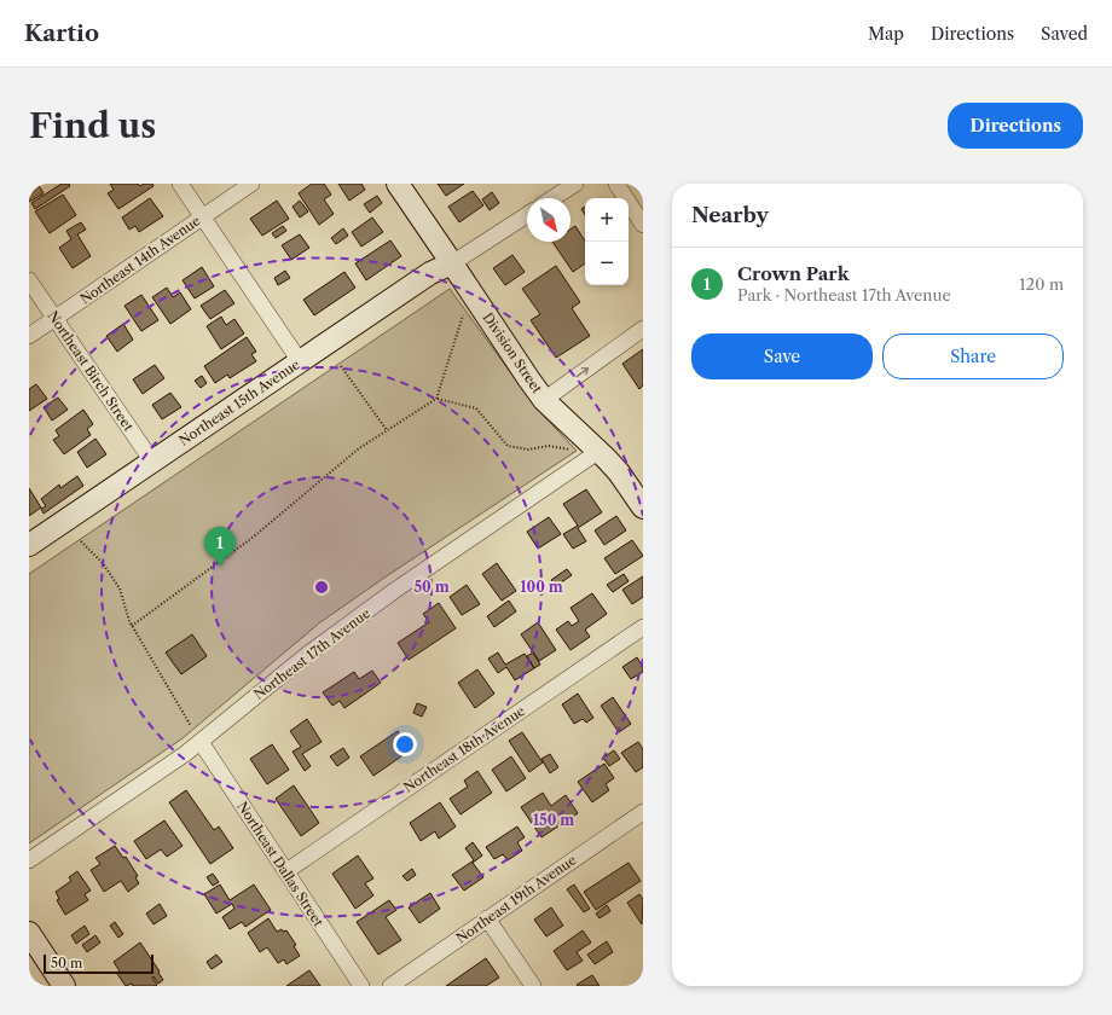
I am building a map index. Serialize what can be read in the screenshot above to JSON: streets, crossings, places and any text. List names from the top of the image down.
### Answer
{
  "streets": {
    "street": [
      "Northeast 14th Avenue",
      "Division Street",
      "Northeast Birch Street",
      "Northeast 15th Avenue",
      "Northeast 17th Avenue",
      "Northeast 18th Avenue",
      "Northeast Dallas Street",
      "Northeast 19th Avenue"
    ]
  },
  "crossings": [
    ["Northeast 14th Avenue", "Northeast Birch Street"],
    ["Division Street", "Northeast 15th Avenue"],
    ["Division Street", "Northeast 17th Avenue"],
    ["Northeast Birch Street", "Northeast 15th Avenue"],
    ["Northeast 17th Avenue", "Northeast Dallas Street"],
    ["Northeast 18th Avenue", "Northeast Dallas Street"]
  ],
  "scale_bar": "50 m",
  "north": "bottom right",
  "page": {
    "header": "Kartio",
    "nav": ["Map", "Directions", "Saved"],
    "buttons": [
      "Directions",
      ["Save", "Share"]
    ],
    "title": "Find us",
    "heading": "Nearby",
    "map_buttons": ["+", "−"],
    "list": [
      {
        "mark": "1",
        "name": "Crown Park",
        "note": "Park · Northeast 17th Avenue",
        "value": "120 m"
      }
    ],
    "pins": "1",
    "scale": "50 m"
  },
  "rings": ["50 m", "100 m", "150 m"]
}
